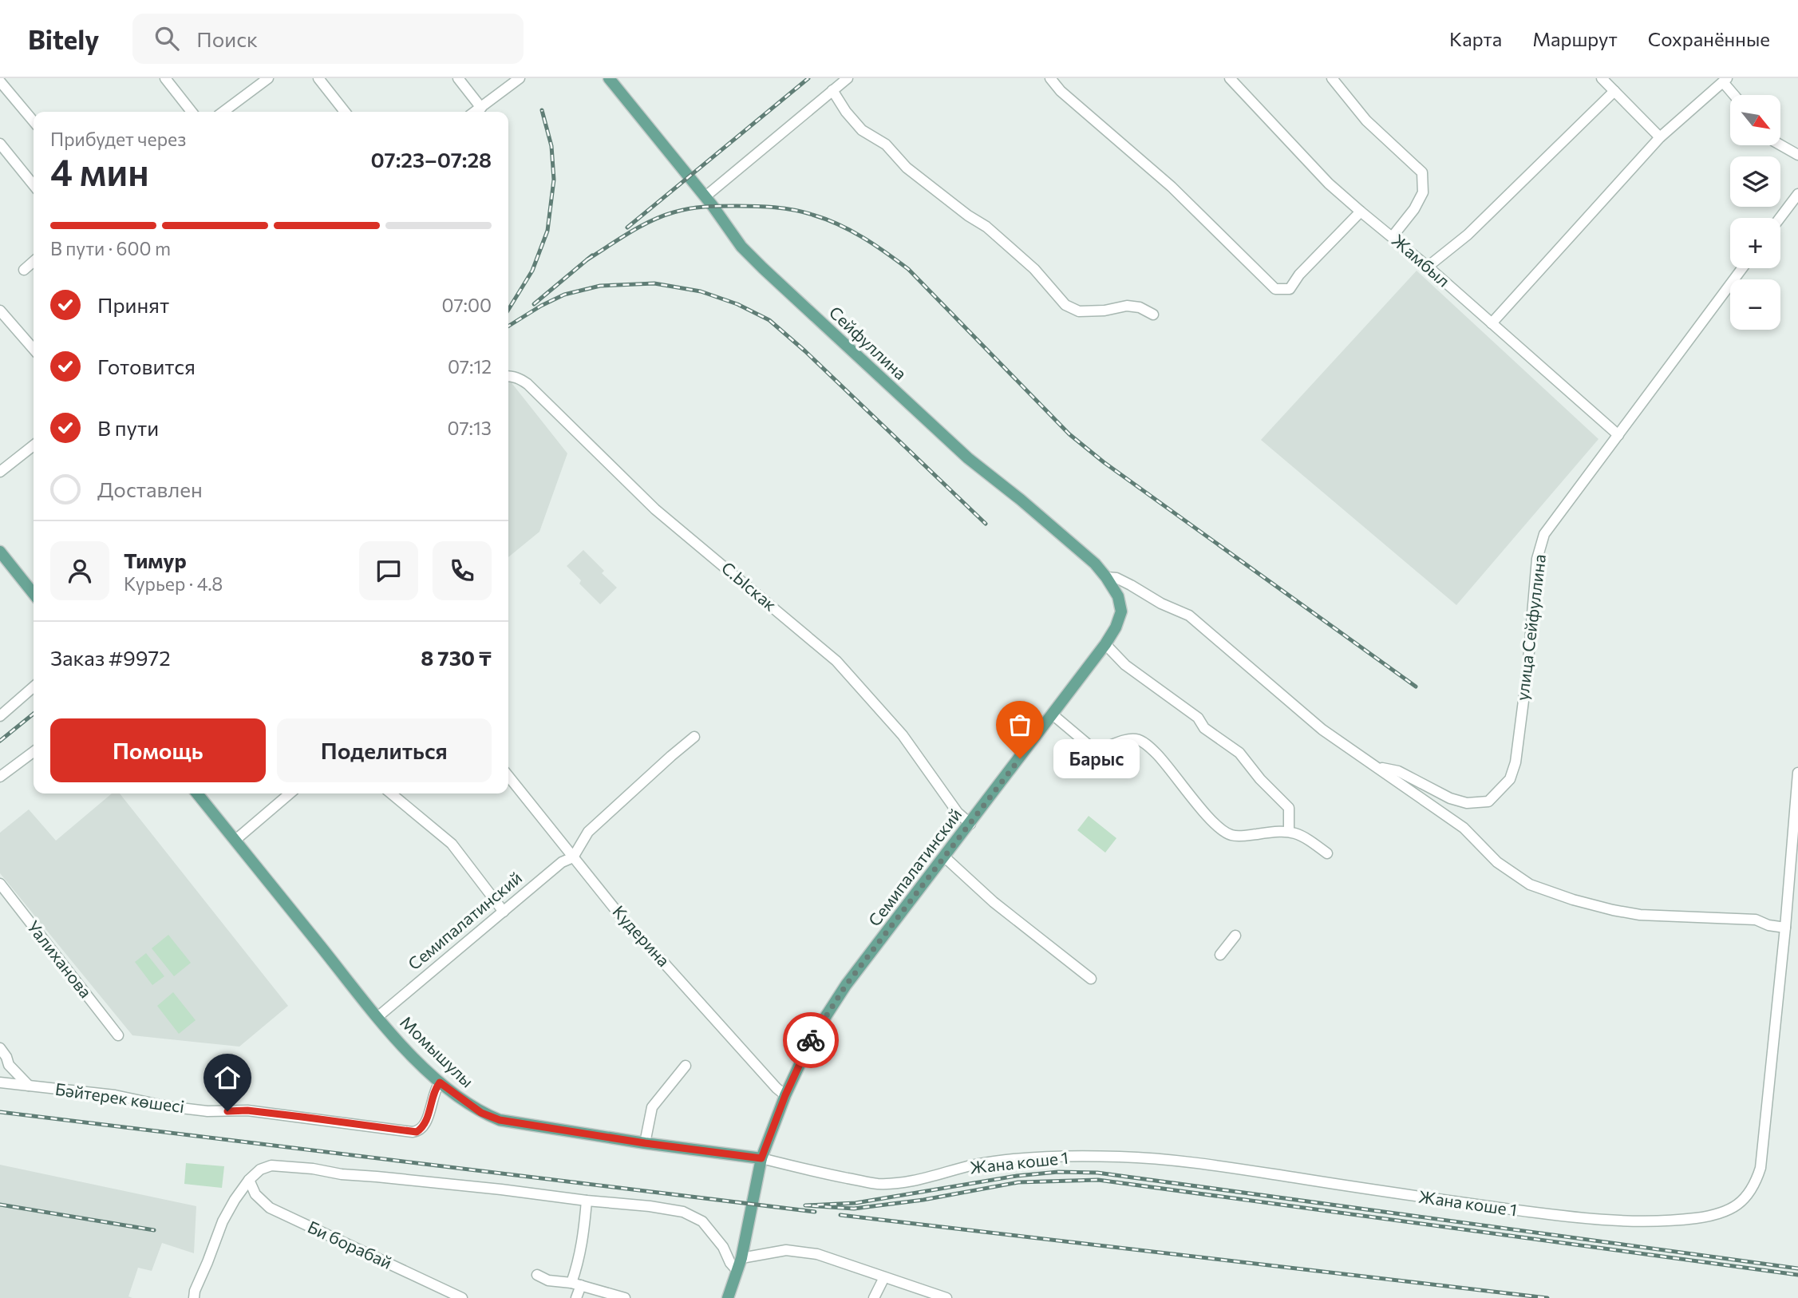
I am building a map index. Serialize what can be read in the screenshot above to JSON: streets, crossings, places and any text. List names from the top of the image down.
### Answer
{
  "streets": {
    "main road": ["Сейфуллина", "Семипалатинский", "Момышулы"],
    "street": [
      "Жамбыл",
      "С.Ыскак",
      "улица Сейфуллина",
      "Кудерина",
      "Уалиханова",
      "Бәйтерек көшесі",
      "Жана коше 1",
      "Би борабай"
    ]
  },
  "crossings": [
    ["Жамбыл", "улица Сейфуллина"],
    ["Сейфуллина", "улица Сейфуллина"],
    ["Сейфуллина", "Семипалатинский"],
    ["С.Ыскак", "Семипалатинский"],
    ["улица Сейфуллина", "Жана коше 1"],
    ["Семипалатинский", "Кудерина"],
    ["Семипалатинский", "Момышулы"],
    ["Семипалатинский", "Жана коше 1"],
    ["Момышулы", "Бәйтерек көшесі"],
    ["Момышулы", "Жана коше 1"]
  ],
  "places": ["Барыс"],
  "north": "bottom right",
  "page": {
    "header": "Bitely",
    "search": "Поиск",
    "nav": ["Карта", "Маршрут", "Сохранённые"],
    "map_buttons": ["+", "−"],
    "heading": ["4 мин", "Прибудет через", "07:23–07:28"],
    "panel": [
      "Тимур",
      "Курьер · 4.8",
      "Заказ #9972",
      "8 730 ₸"
    ],
    "bar": "В пути · 600 m",
    "list": [
      ["Принят", "07:00"],
      ["Готовится", "07:12"],
      ["В пути", "07:13"],
      "Доставлен"
    ],
    "buttons": ["Помощь", "Поделиться"],
    "bubble": "Барыс"
  }
}
